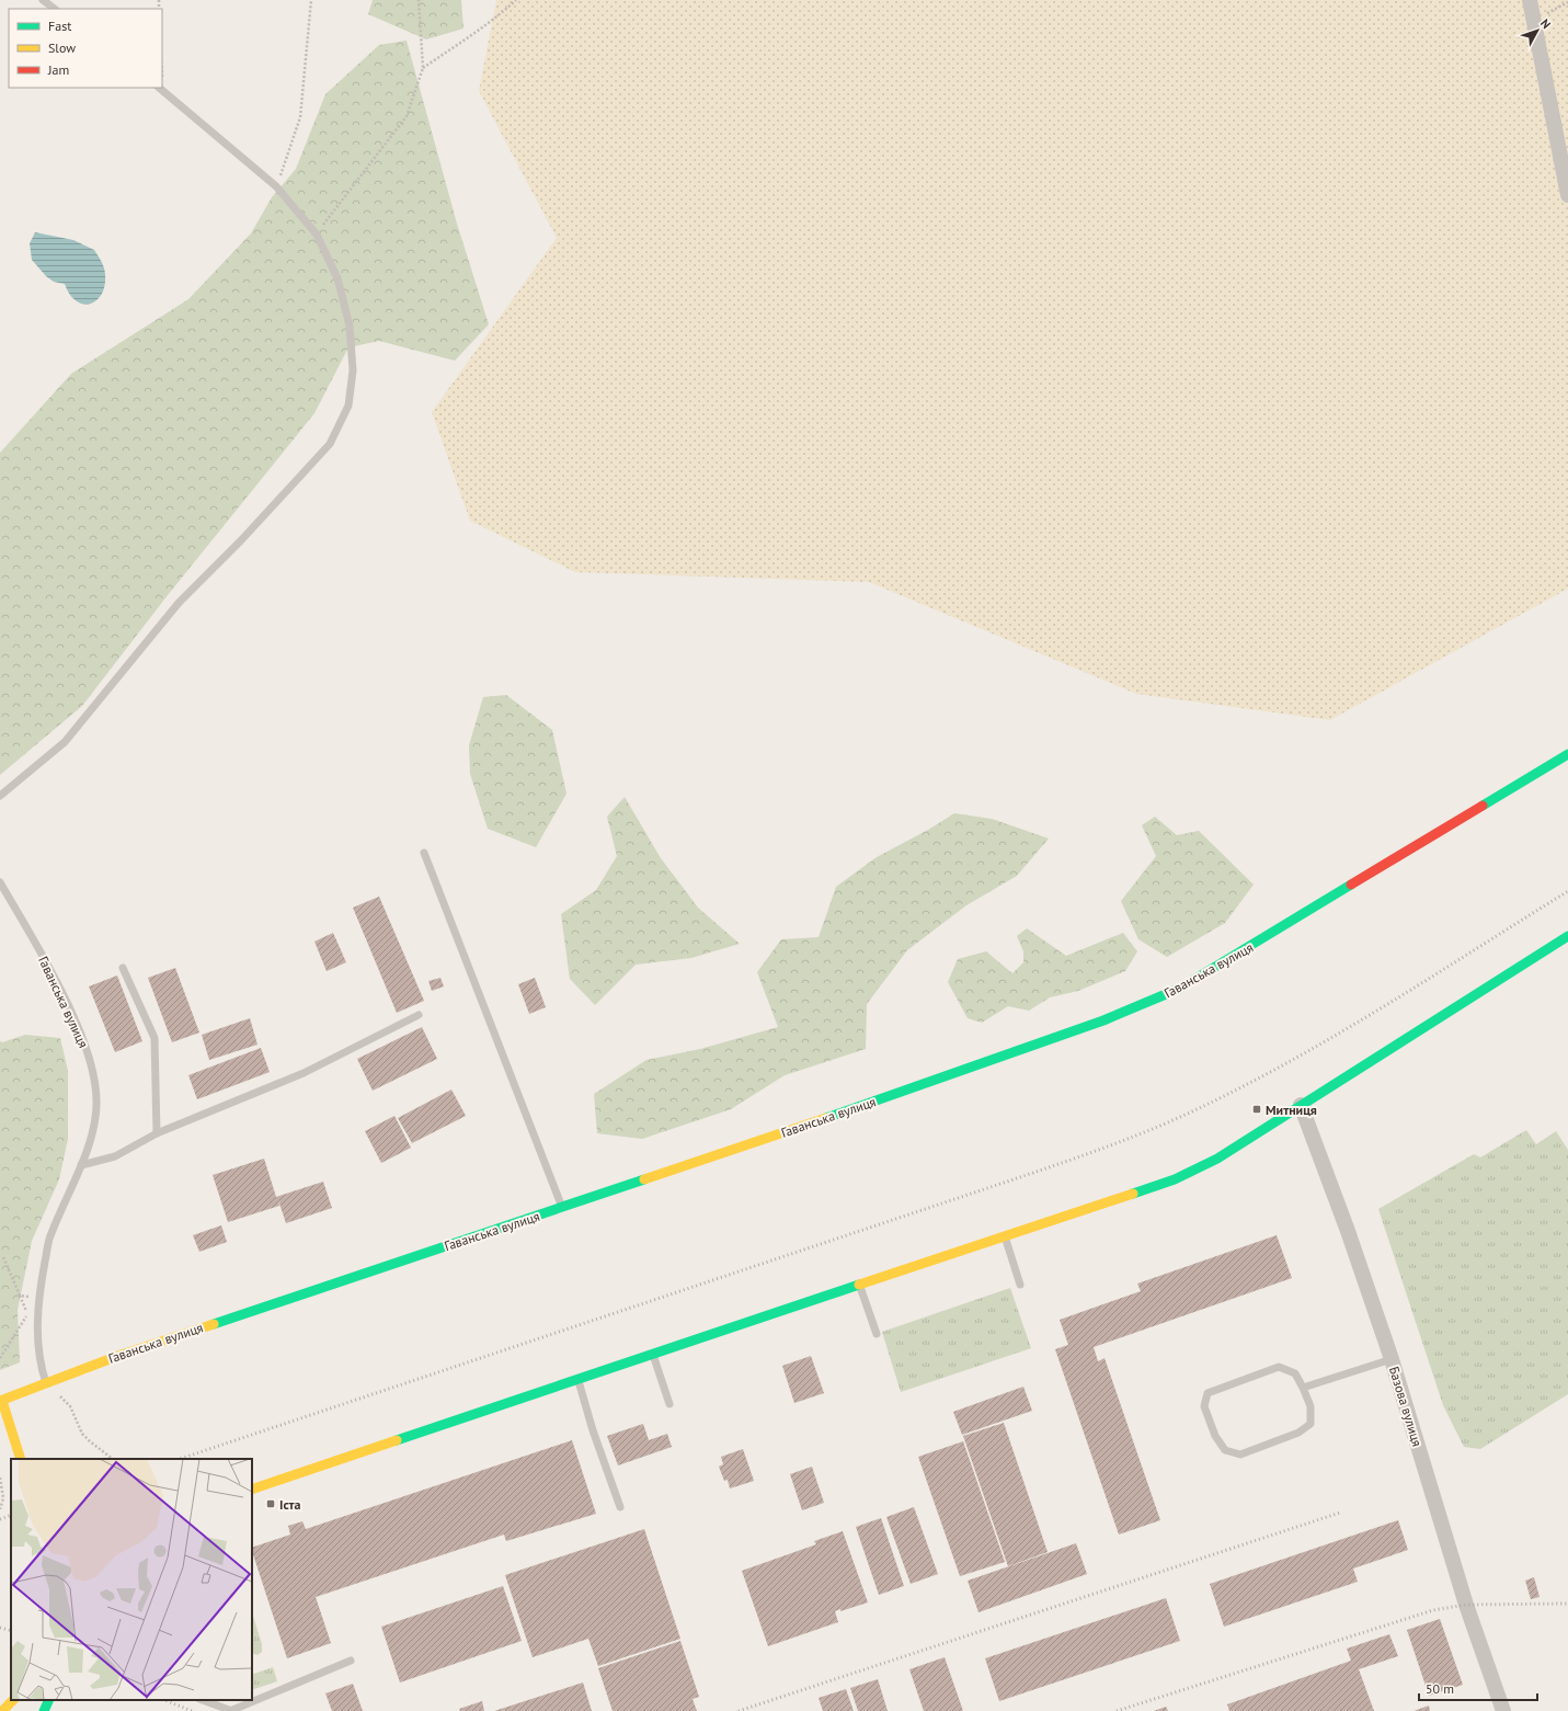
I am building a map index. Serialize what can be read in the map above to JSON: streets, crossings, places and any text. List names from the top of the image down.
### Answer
{
  "streets": {
    "main road": ["Гаванська вулиця"],
    "street": ["Базова вулиця"]
  },
  "places": {
    "transit": ["Митниця", "Іста"]
  },
  "legend": ["Fast", "Slow", "Jam"],
  "scale_bar": "50 m",
  "north": "top right"
}
